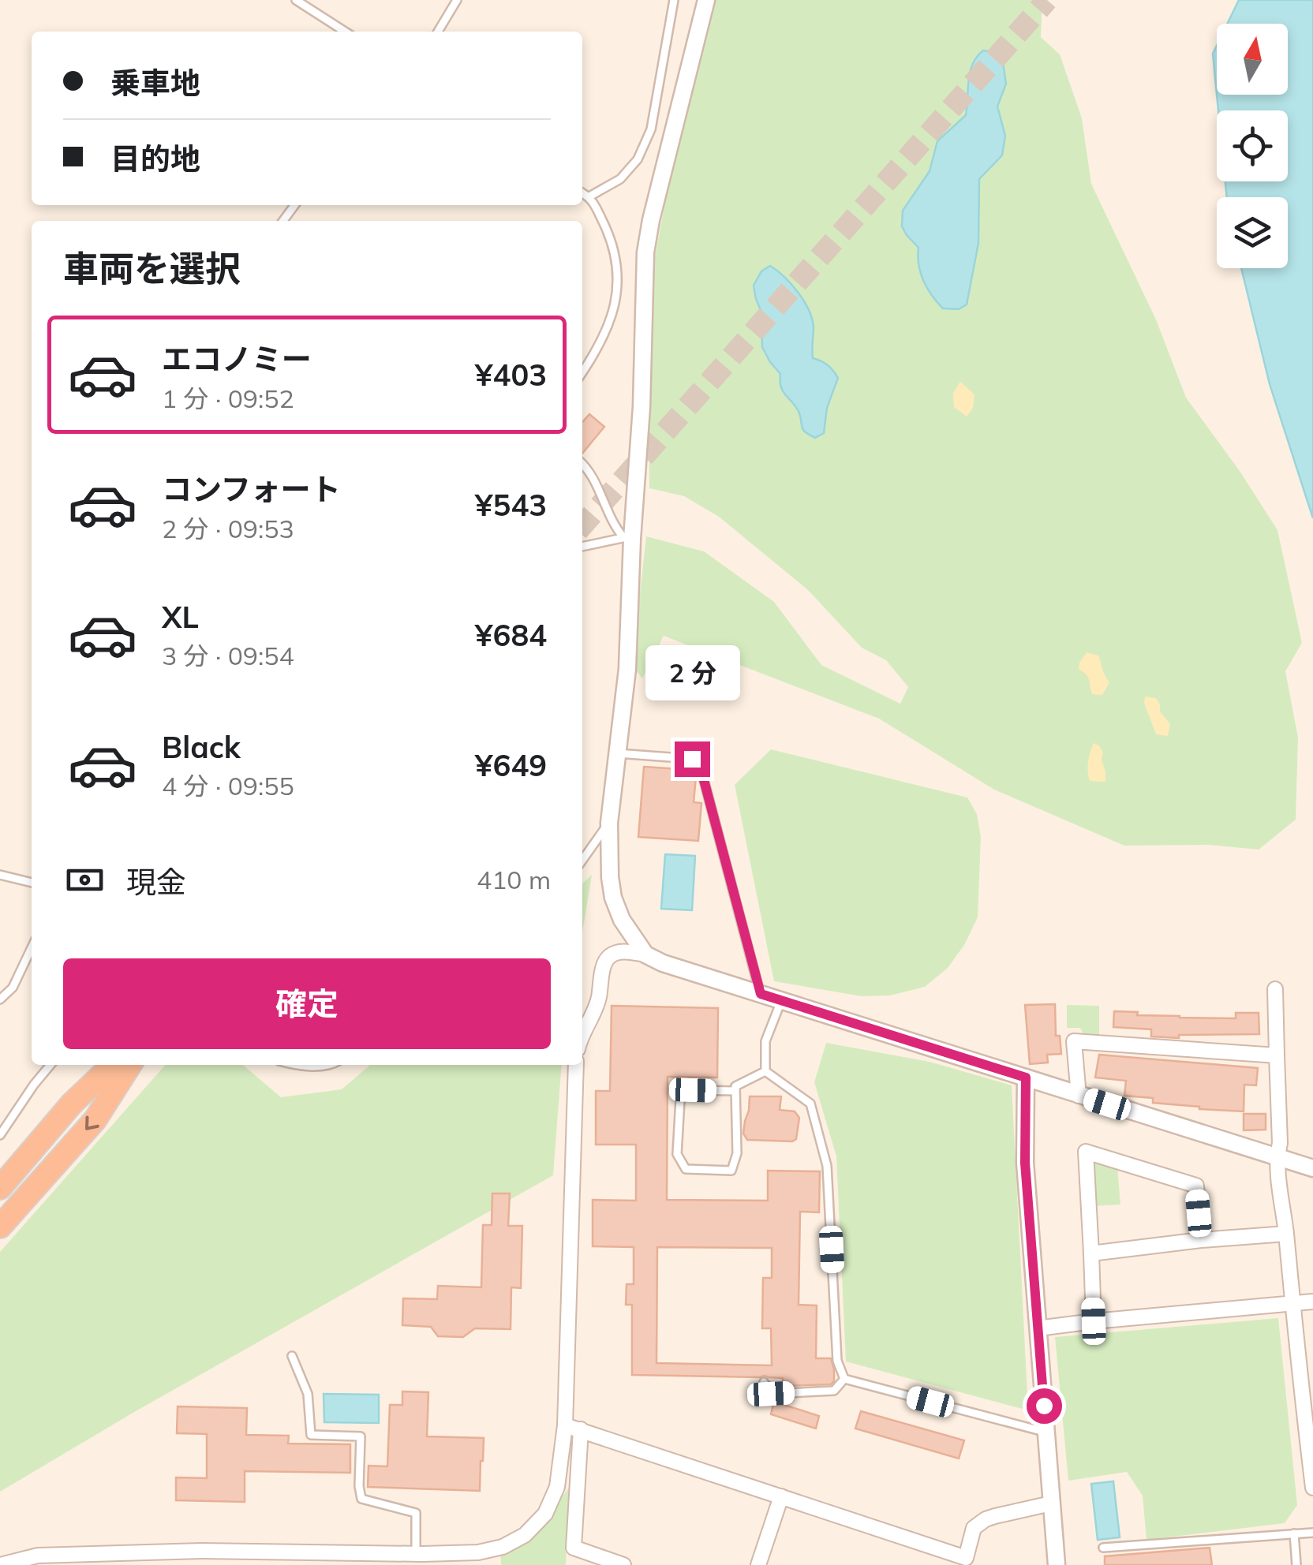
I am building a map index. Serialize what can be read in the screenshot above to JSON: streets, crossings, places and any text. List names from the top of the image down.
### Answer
{
  "north": "top",
  "page": {
    "banner": ["乗車地", "目的地"],
    "heading": "車両を選択",
    "list": [
      {
        "name": "エコノミー",
        "note": "1 分 · 09:52",
        "value": "¥403"
      },
      {
        "name": "コンフォート",
        "note": "2 分 · 09:53",
        "value": "¥543"
      },
      {
        "name": "XL",
        "note": "3 分 · 09:54",
        "value": "¥684"
      },
      {
        "name": "Black",
        "note": "4 分 · 09:55",
        "value": "¥649"
      }
    ],
    "bubble": "2 分",
    "pay": ["現金", "410 m"],
    "buttons": "確定"
  }
}
